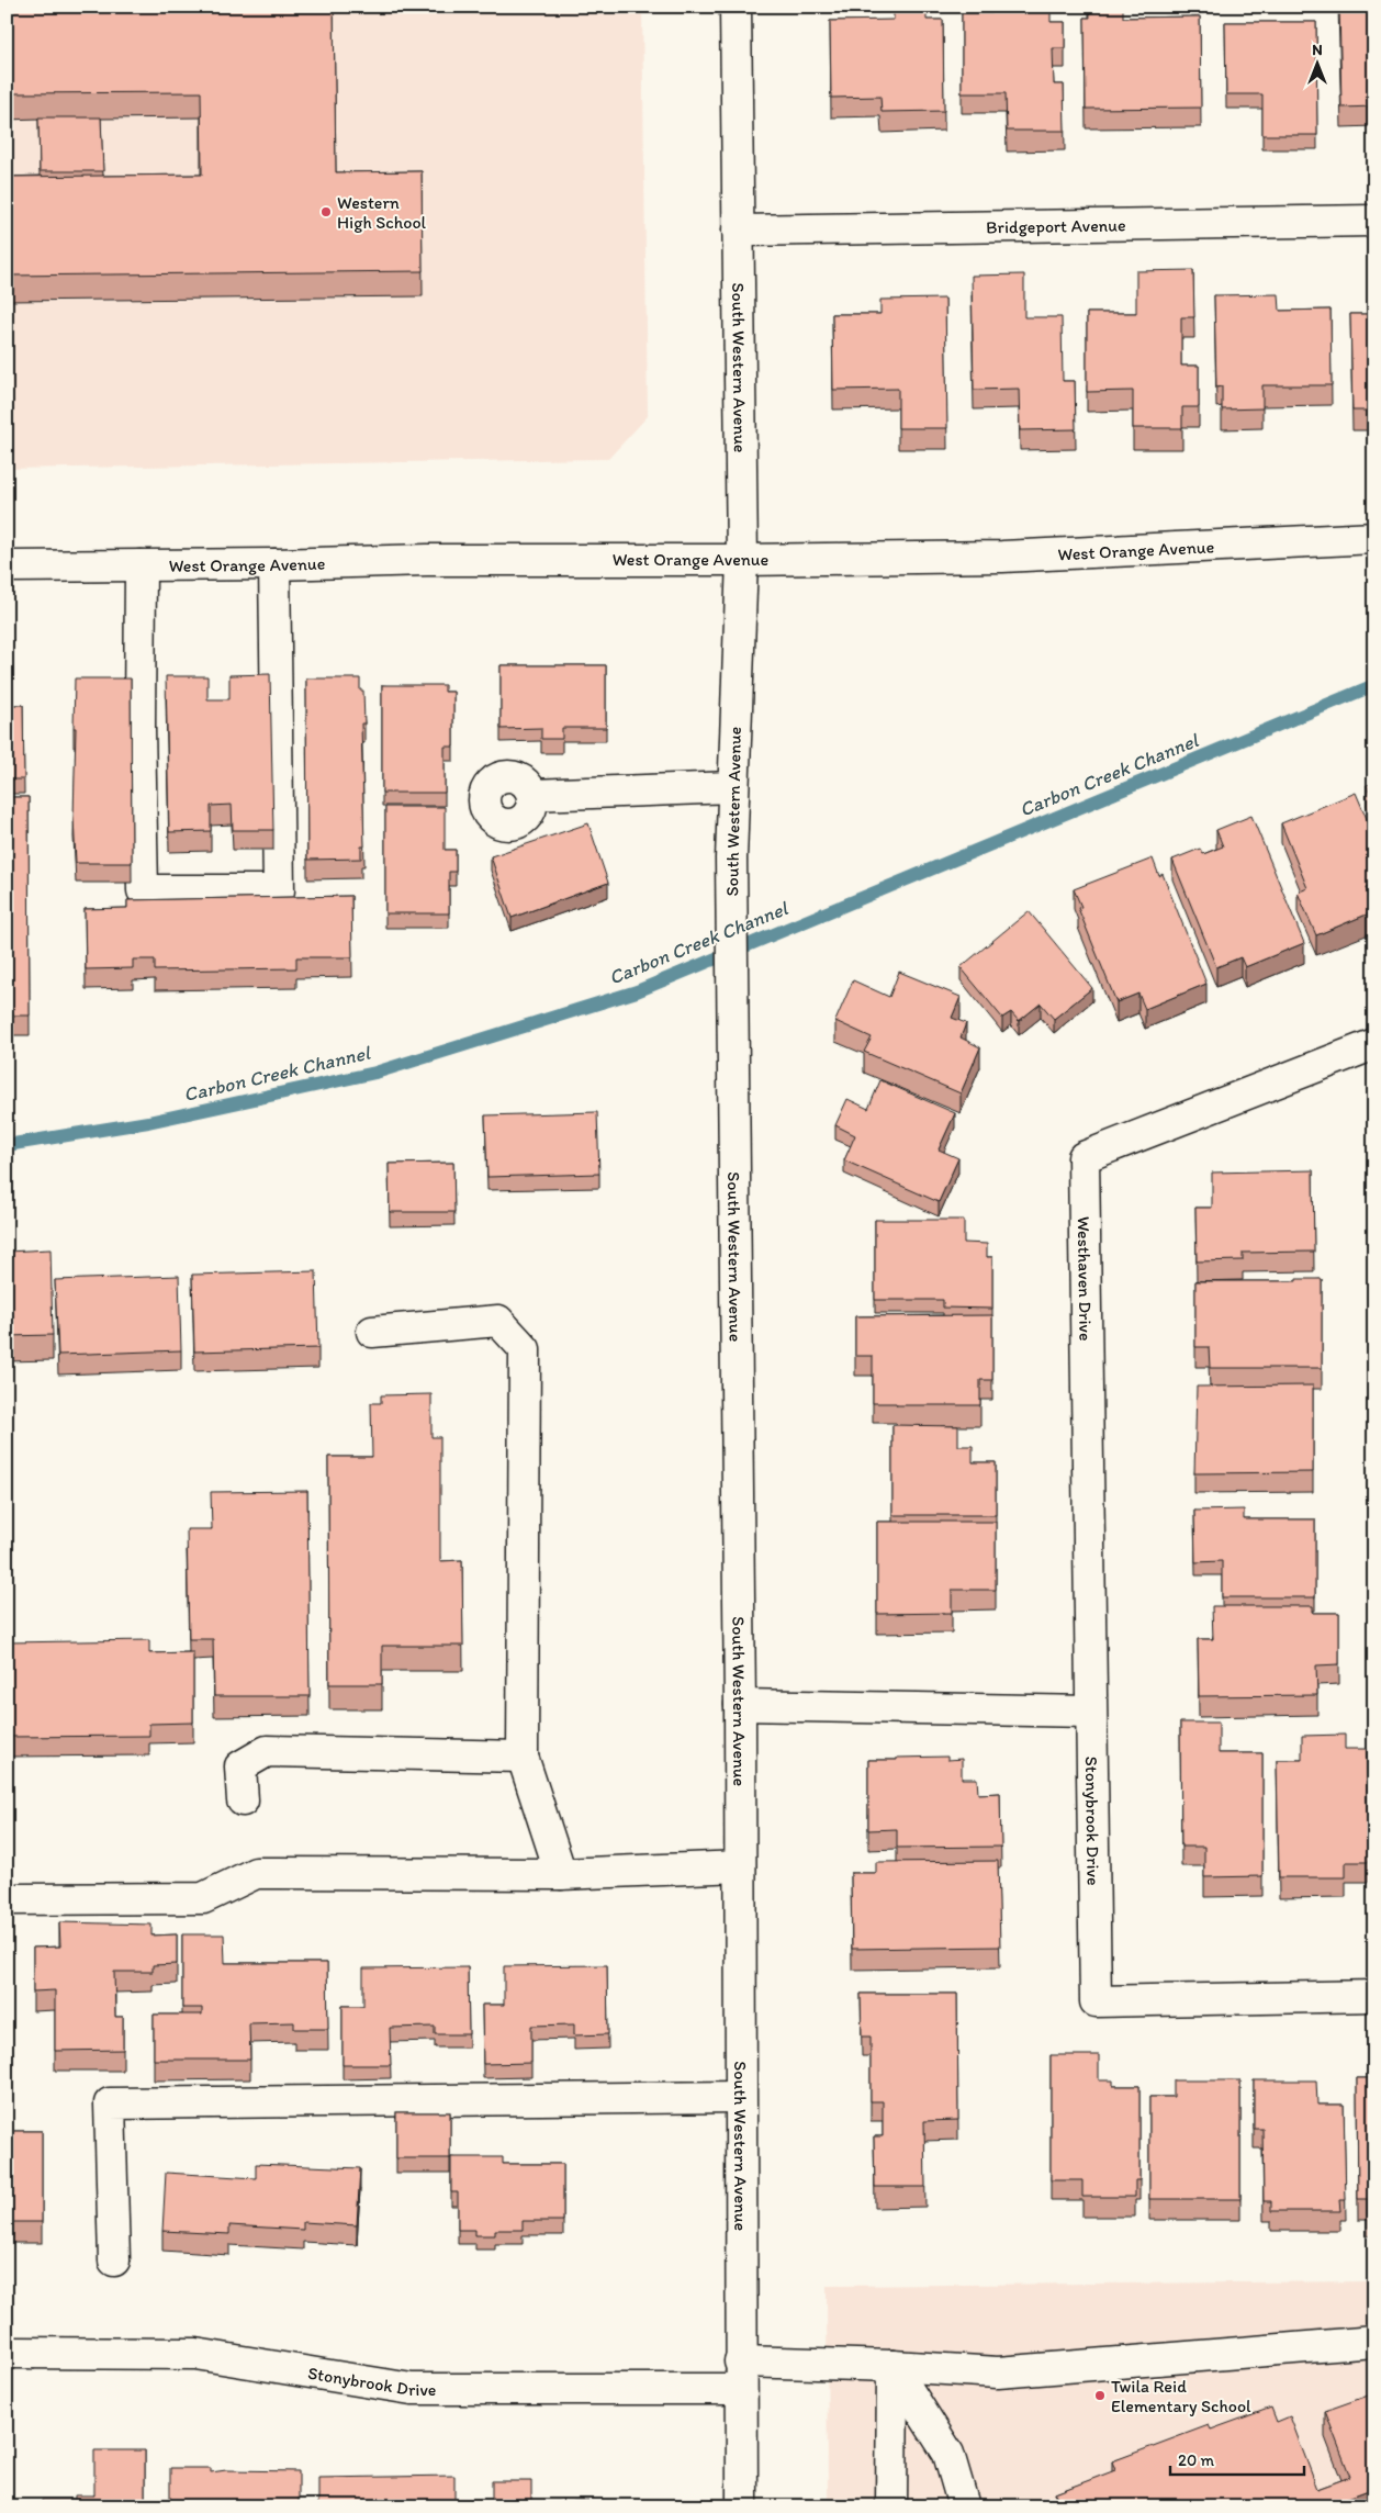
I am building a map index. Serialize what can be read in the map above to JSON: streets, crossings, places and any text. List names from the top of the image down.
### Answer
{
  "streets": {
    "street": [
      "Bridgeport Avenue",
      "South Western Avenue",
      "West Orange Avenue",
      "Westhaven Drive",
      "Stonybrook Drive"
    ]
  },
  "crossings": [
    ["Bridgeport Avenue", "South Western Avenue"],
    ["South Western Avenue", "West Orange Avenue"],
    ["South Western Avenue", "Stonybrook Drive"],
    ["Westhaven Drive", "Stonybrook Drive"]
  ],
  "water": ["Carbon Creek Channel"],
  "places": ["Western High School", "Twila Reid Elementary School"],
  "scale_bar": "20 m",
  "north": "top"
}
